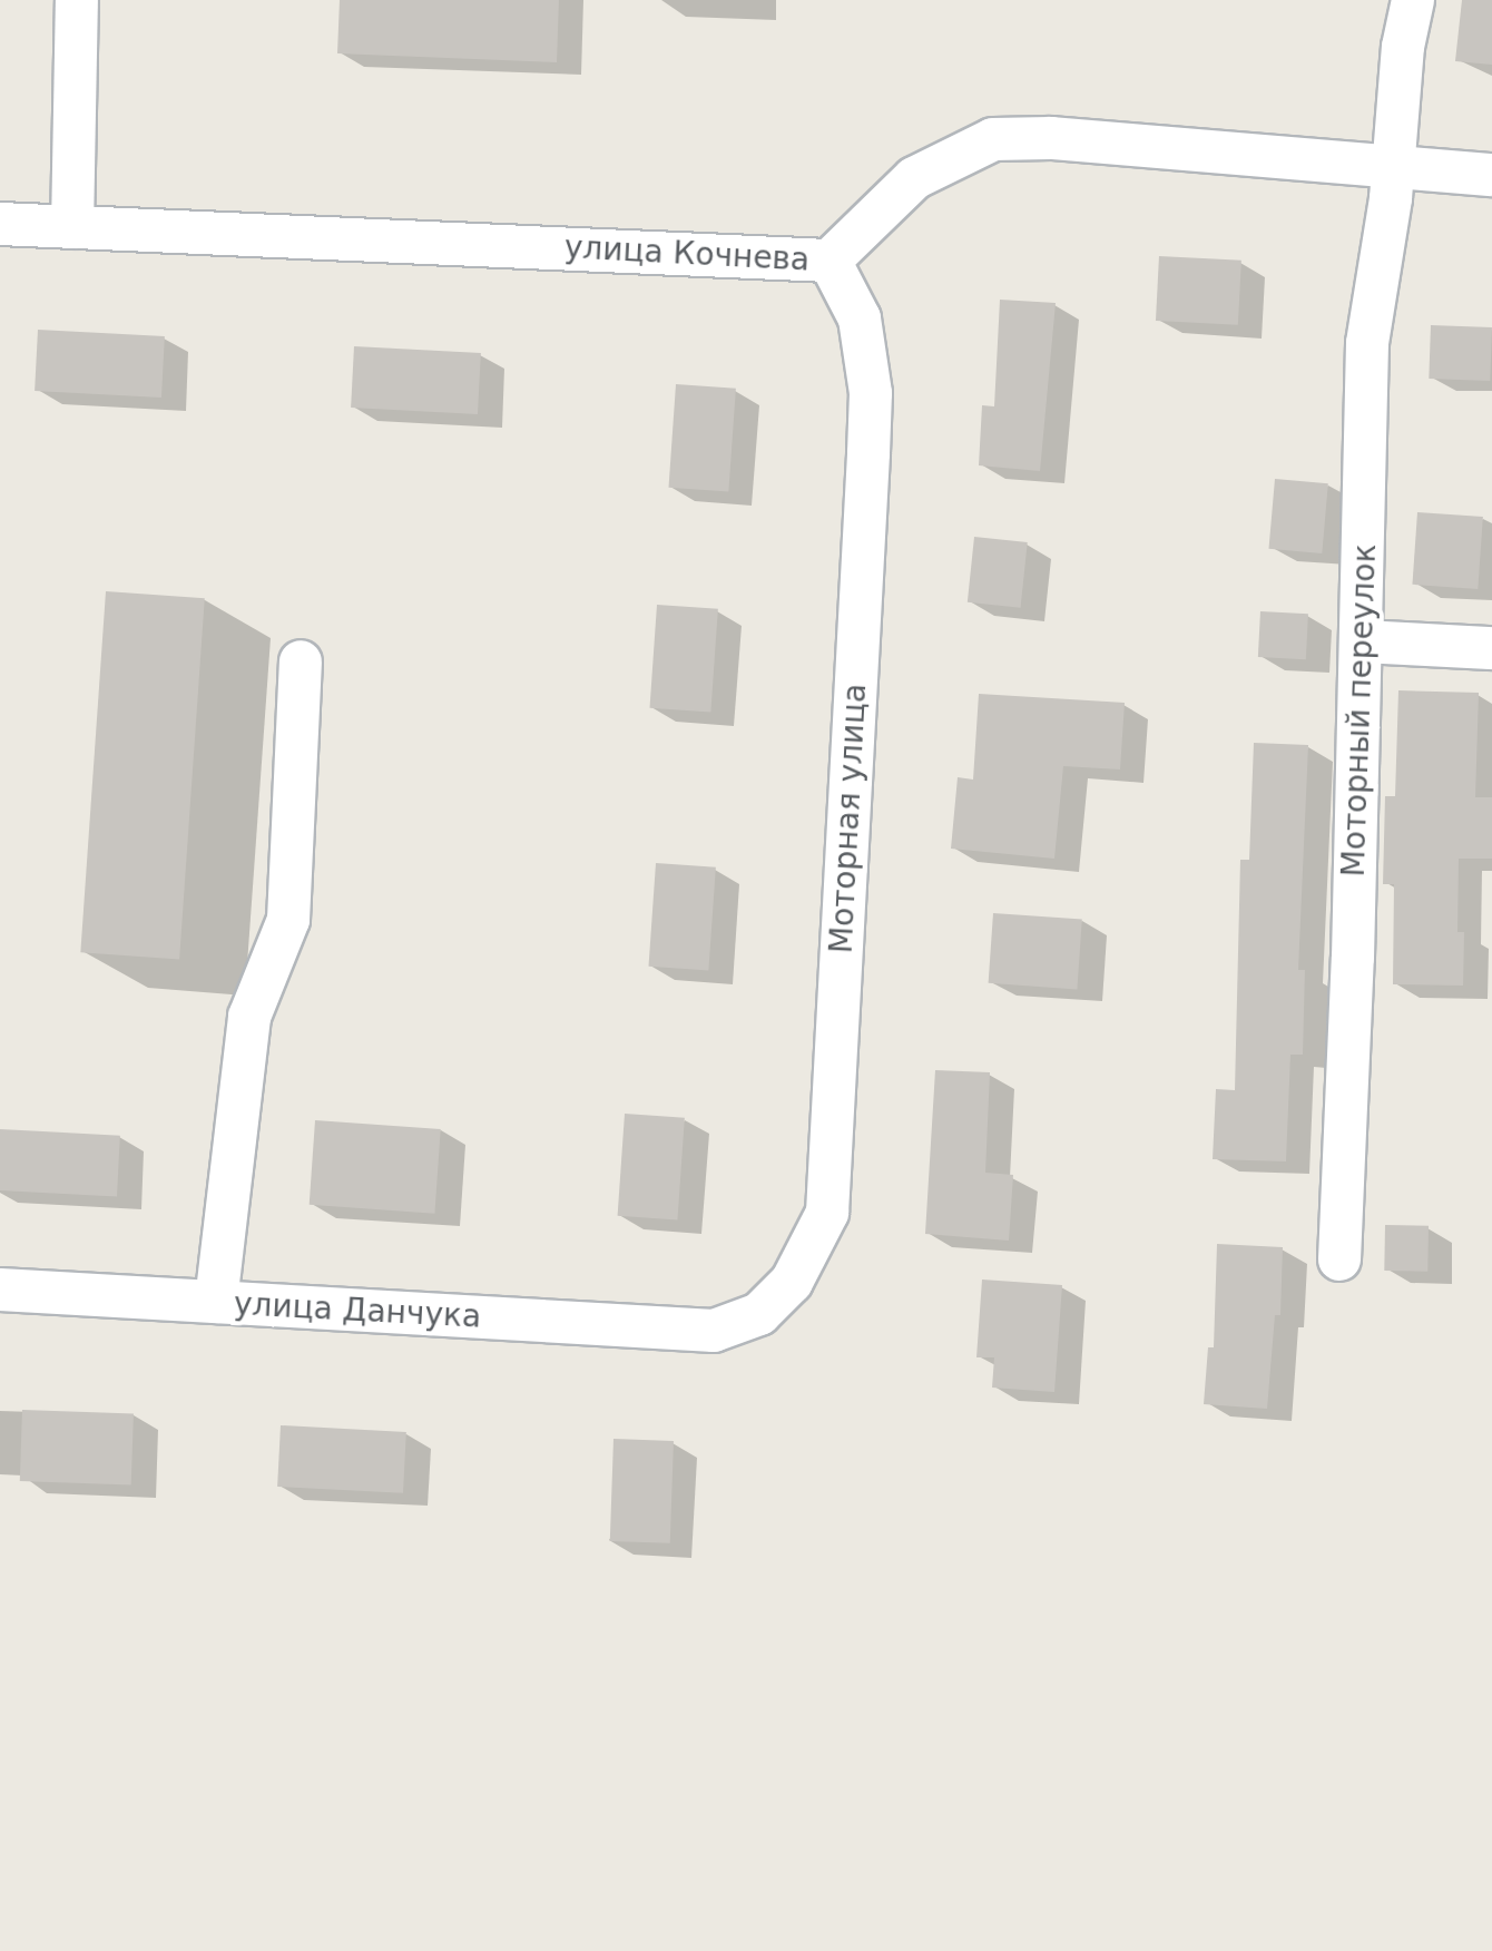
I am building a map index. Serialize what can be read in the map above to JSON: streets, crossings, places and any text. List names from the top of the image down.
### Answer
{
  "streets": {
    "street": [
      "улица Кочнева",
      "Моторный переулок",
      "Моторная улица",
      "улица Данчука"
    ]
  },
  "crossings": [
    ["улица Кочнева", "Моторный переулок"],
    ["улица Кочнева", "Моторная улица"],
    ["Моторная улица", "улица Данчука"]
  ]
}
